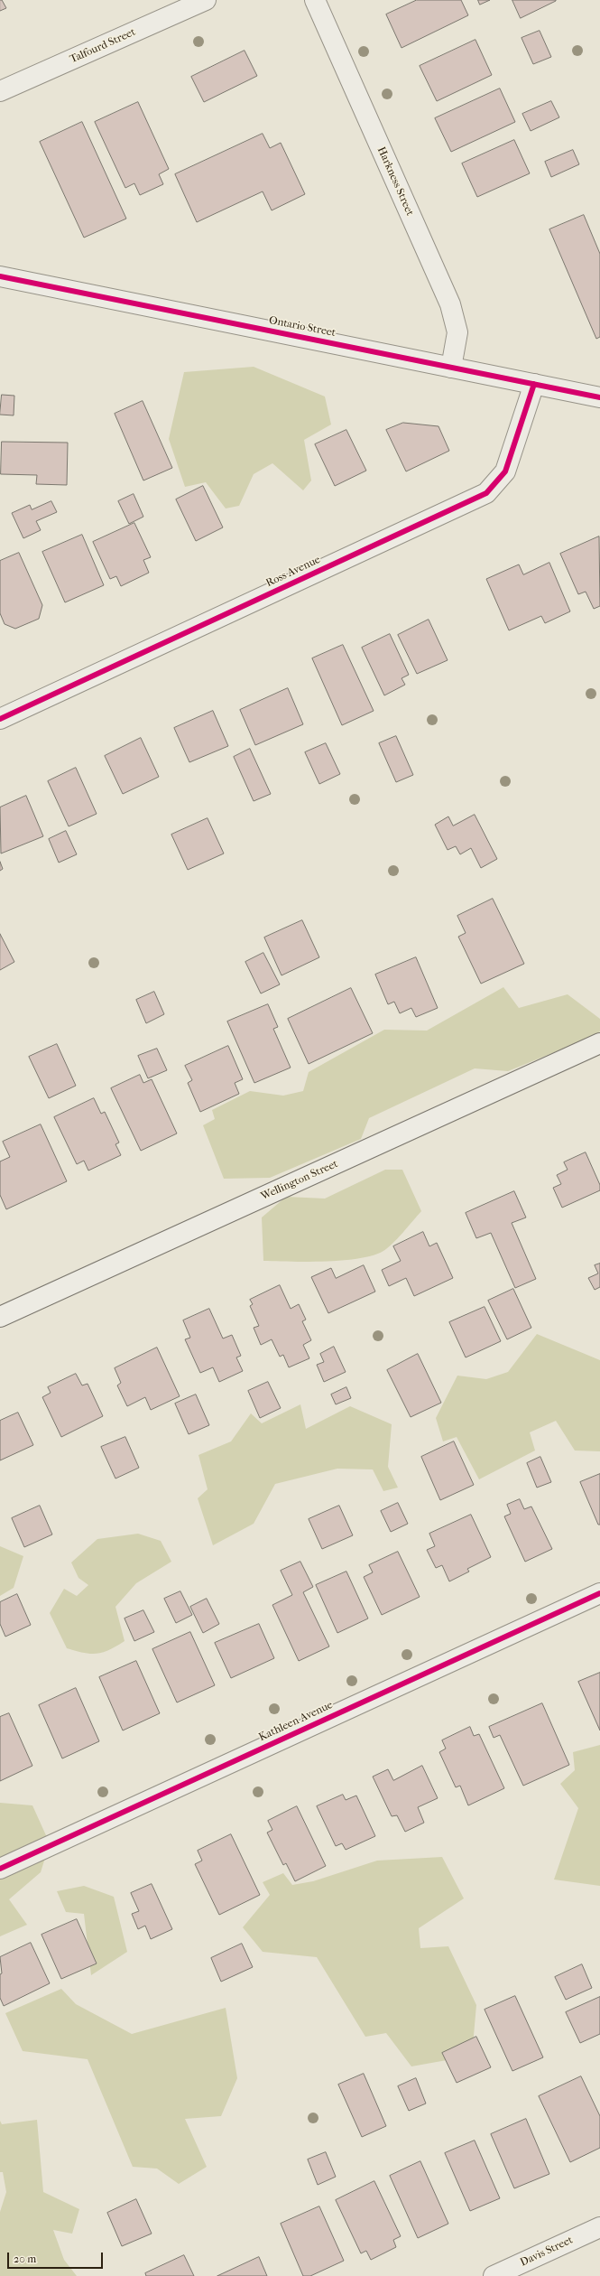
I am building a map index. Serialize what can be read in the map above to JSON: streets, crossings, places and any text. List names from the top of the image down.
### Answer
{
  "streets": {
    "street": [
      "Talfourd Street",
      "Harkness Street",
      "Ontario Street",
      "Ross Avenue",
      "Wellington Street",
      "Kathleen Avenue",
      "Davis Street"
    ]
  },
  "crossings": [
    ["Harkness Street", "Ontario Street"],
    ["Ontario Street", "Ross Avenue"]
  ],
  "scale_bar": "20 m"
}
